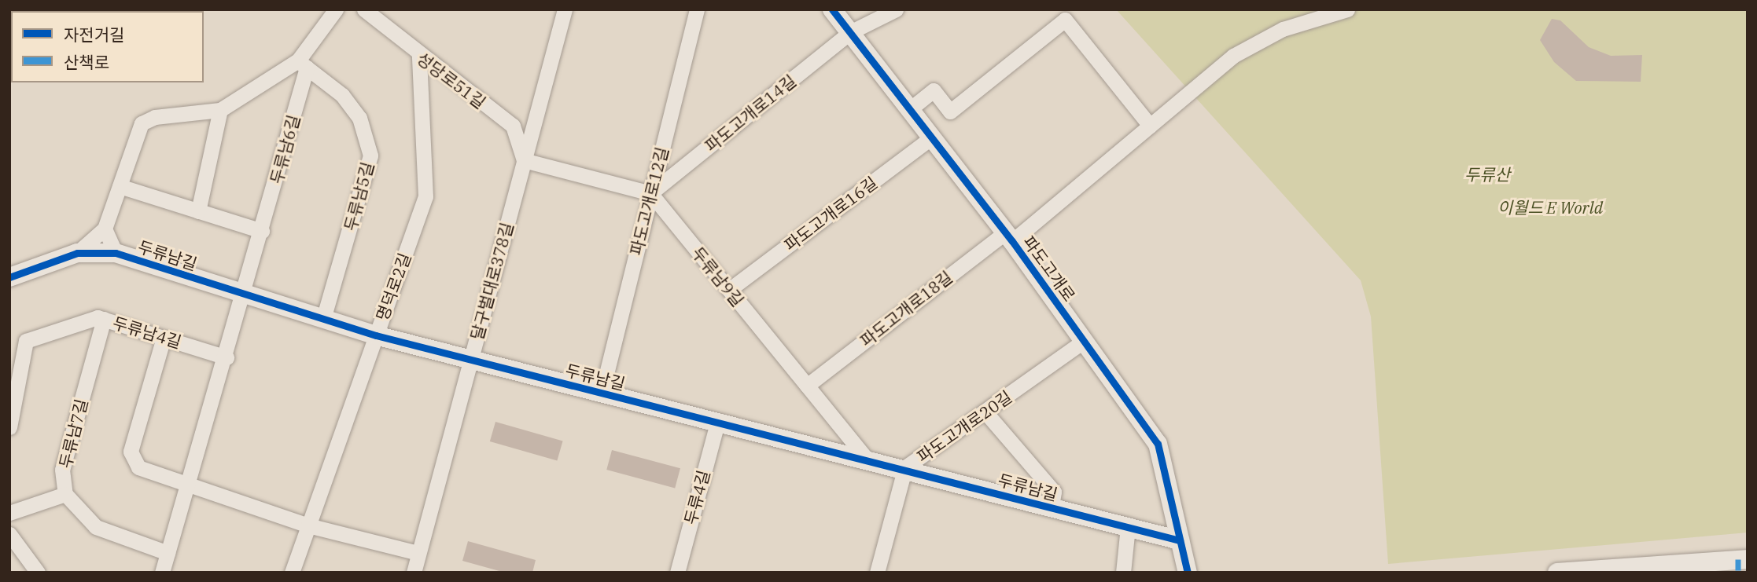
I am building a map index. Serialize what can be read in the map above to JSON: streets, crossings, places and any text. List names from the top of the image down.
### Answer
{
  "streets": {
    "street": [
      "성당로51길",
      "파도고개로14길",
      "두류남6길",
      "두류남5길",
      "파도고개로12길",
      "파도고개로16길",
      "두류남길",
      "파도고개로",
      "두류남9길",
      "달구벌대로378길",
      "명덕로2길",
      "파도고개로18길",
      "두류남4길",
      "파도고개로20길",
      "두류남7길",
      "두류4길"
    ]
  },
  "crossings": [
    ["성당로51길", "달구벌대로378길"],
    ["성당로51길", "명덕로2길"],
    ["파도고개로14길", "파도고개로12길"],
    ["파도고개로14길", "파도고개로"],
    ["파도고개로14길", "두류남9길"],
    ["두류남6길", "두류남5길"],
    ["두류남6길", "두류남길"],
    ["두류남5길", "두류남길"],
    ["파도고개로12길", "두류남길"],
    ["파도고개로12길", "두류남9길"],
    ["파도고개로16길", "파도고개로"],
    ["파도고개로16길", "두류남9길"],
    ["두류남길", "파도고개로"],
    ["두류남길", "두류남9길"],
    ["두류남길", "달구벌대로378길"],
    ["두류남길", "명덕로2길"],
    ["두류남길", "파도고개로20길"],
    ["두류남길", "두류4길"],
    ["파도고개로", "파도고개로18길"],
    ["파도고개로", "파도고개로20길"],
    ["두류남9길", "파도고개로18길"],
    ["두류남4길", "두류남7길"]
  ],
  "parks": ["두류산", "이월드 E World"],
  "legend": ["자전거길", "산책로"]
}
